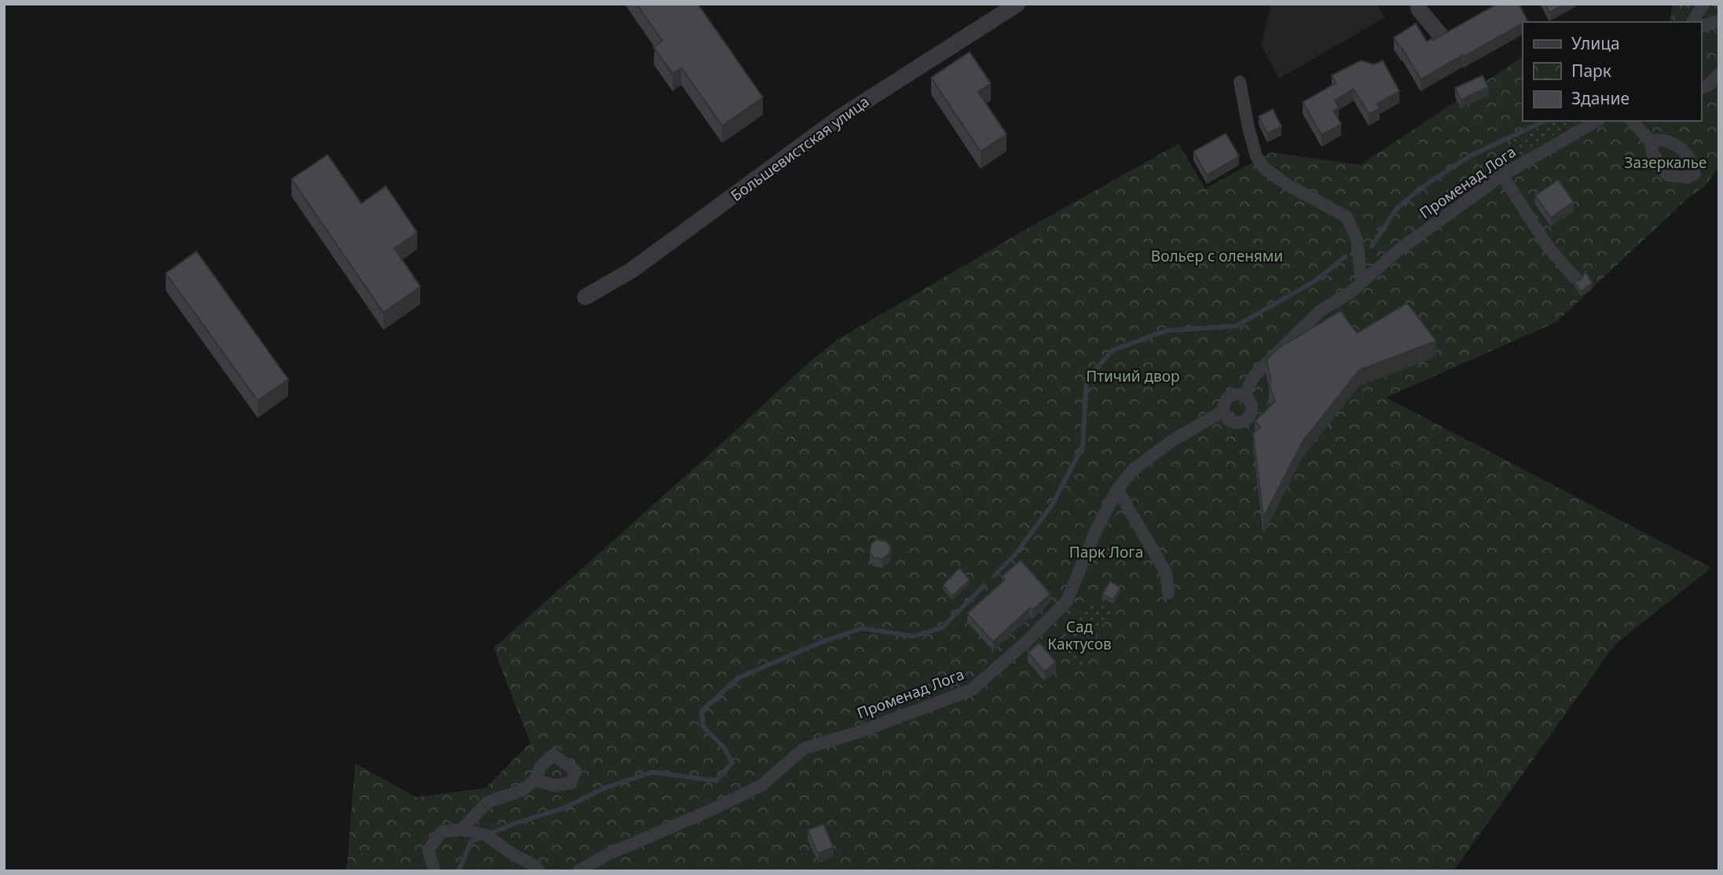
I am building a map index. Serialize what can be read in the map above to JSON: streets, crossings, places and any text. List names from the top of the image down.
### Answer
{
  "streets": {
    "street": ["Большевистская улица", "Променад Лога"]
  },
  "parks": [
    "Зазеркалье",
    "Вольер с оленями",
    "Птичий двор",
    "Парк Лога",
    "Сад Кактусов"
  ],
  "legend": ["Улица", "Парк", "Здание"]
}
